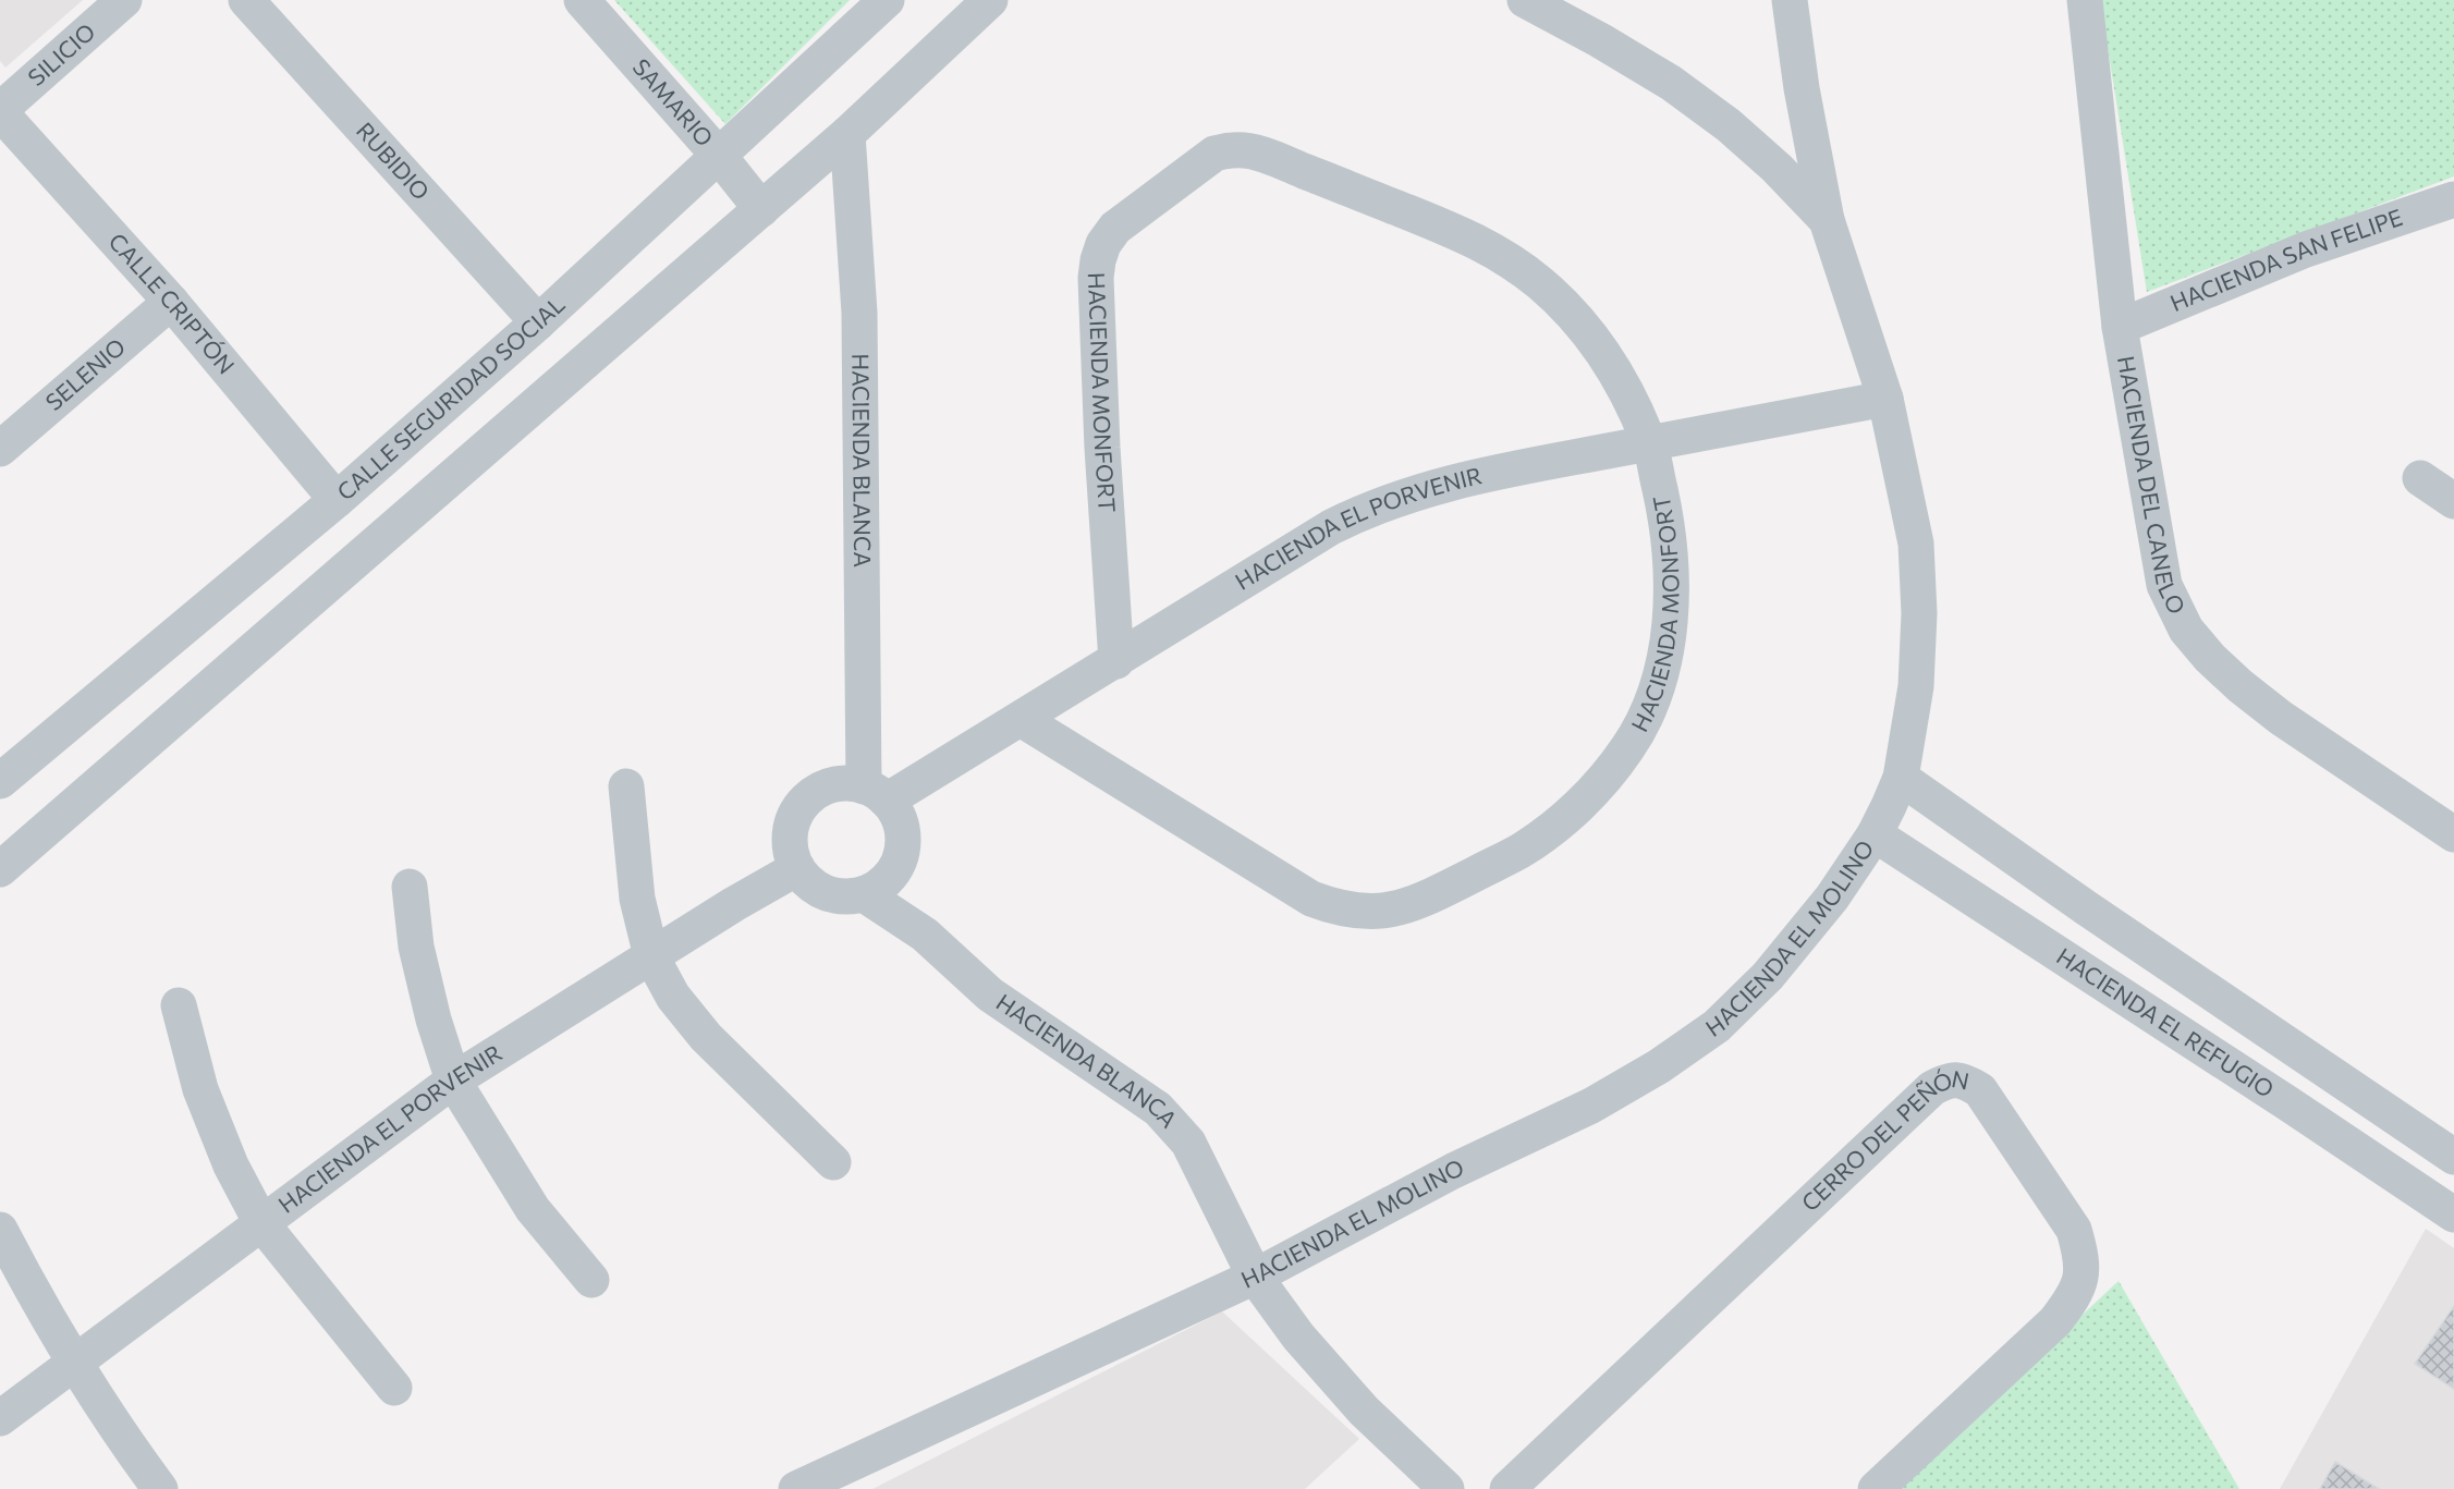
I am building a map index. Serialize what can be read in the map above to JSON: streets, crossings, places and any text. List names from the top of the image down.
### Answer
{
  "streets": {
    "street": [
      "SILICIO",
      "SAMARIO",
      "RUBIDIO",
      "HACIENDA SAN FELIPE",
      "CALLE CRIPTÓN",
      "SELENIO",
      "HACIENDA MONFORT",
      "CALLE SEGURIDAD SOCIAL",
      "HACIENDA BLANCA",
      "HACIENDA DEL CANELO",
      "HACIENDA EL PORVENIR",
      "HACIENDA EL MOLINO",
      "HACIENDA EL REFUGIO",
      "CERRO DEL PEÑÓN"
    ]
  },
  "crossings": [
    ["SILICIO", "CALLE CRIPTÓN"],
    ["SAMARIO", "CALLE SEGURIDAD SOCIAL"],
    ["RUBIDIO", "CALLE SEGURIDAD SOCIAL"],
    ["HACIENDA SAN FELIPE", "HACIENDA DEL CANELO"],
    ["CALLE CRIPTÓN", "SELENIO"],
    ["CALLE CRIPTÓN", "CALLE SEGURIDAD SOCIAL"],
    ["HACIENDA MONFORT", "HACIENDA EL PORVENIR"],
    ["HACIENDA BLANCA", "HACIENDA EL PORVENIR"],
    ["HACIENDA BLANCA", "HACIENDA EL MOLINO"],
    ["HACIENDA EL PORVENIR", "HACIENDA EL MOLINO"],
    ["HACIENDA EL MOLINO", "HACIENDA EL REFUGIO"]
  ]
}
